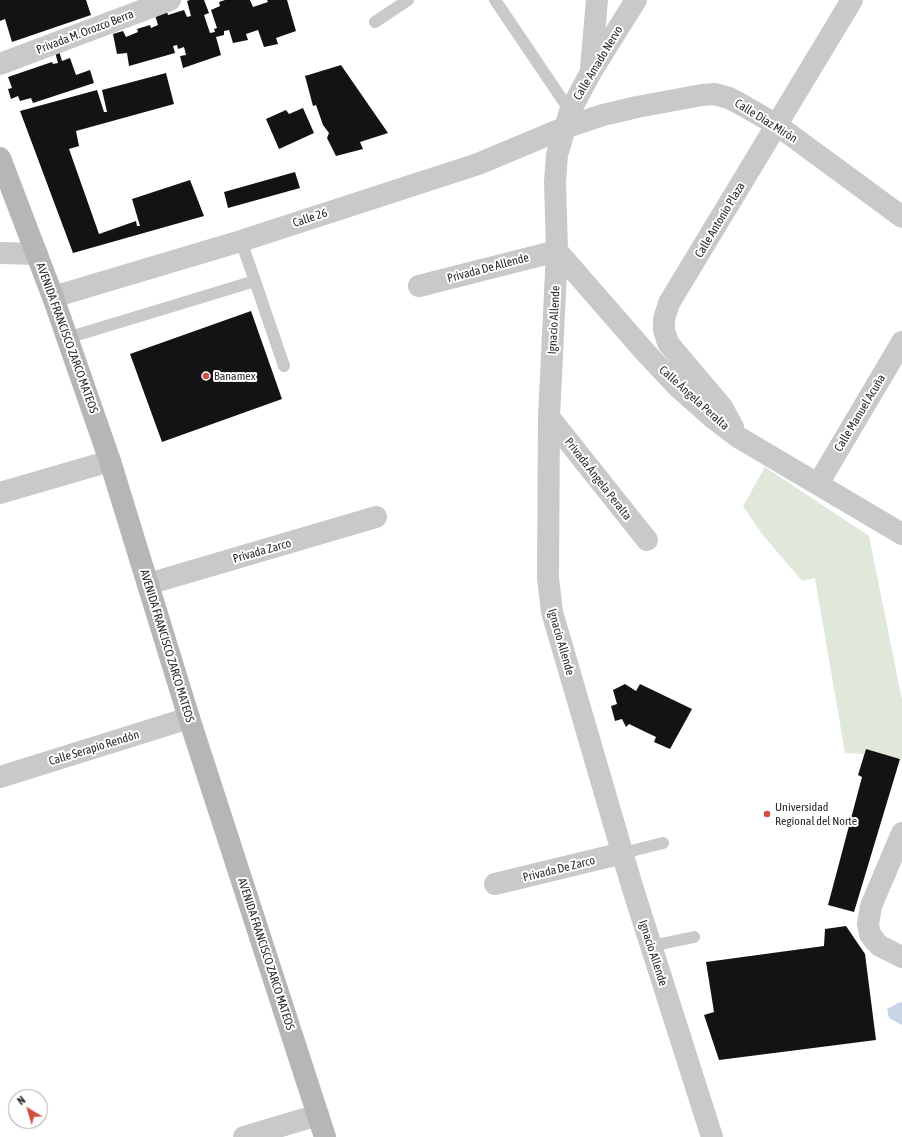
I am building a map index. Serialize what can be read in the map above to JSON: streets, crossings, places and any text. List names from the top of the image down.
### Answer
{
  "streets": {
    "main road": ["AVENIDA FRANCISCO ZARCO MATEOS"],
    "street": [
      "Privada M. Orozco Berra",
      "Calle Amado Nervo",
      "Calle Díaz Mirón",
      "Calle 26",
      "Calle Antonio Plaza",
      "Privada De Allende",
      "Ignacio Allende",
      "Calle Ángela Peralta",
      "Calle Manuel Acuña",
      "Privada Ángela Peralta",
      "Privada Zarco",
      "Calle Serapio Rendón",
      "Privada De Zarco"
    ]
  },
  "crossings": [
    ["Calle Amado Nervo", "Calle Díaz Mirón"],
    ["Calle Amado Nervo", "Calle 26"],
    ["Calle Amado Nervo", "Ignacio Allende"],
    ["Calle Díaz Mirón", "Calle 26"],
    ["Calle Díaz Mirón", "Calle Antonio Plaza"],
    ["Calle Díaz Mirón", "Ignacio Allende"],
    ["Calle 26", "Ignacio Allende"],
    ["Calle 26", "AVENIDA FRANCISCO ZARCO MATEOS"],
    ["Calle Antonio Plaza", "Calle Ángela Peralta"],
    ["Privada De Allende", "Ignacio Allende"],
    ["Privada De Allende", "Calle Ángela Peralta"],
    ["Ignacio Allende", "Calle Ángela Peralta"],
    ["Ignacio Allende", "Privada Ángela Peralta"],
    ["Ignacio Allende", "Privada De Zarco"],
    ["AVENIDA FRANCISCO ZARCO MATEOS", "Privada Zarco"],
    ["AVENIDA FRANCISCO ZARCO MATEOS", "Calle Serapio Rendón"],
    ["Calle Ángela Peralta", "Calle Manuel Acuña"]
  ],
  "places": ["Banamex", "Universidad Regional del Norte"],
  "north": "top left"
}
